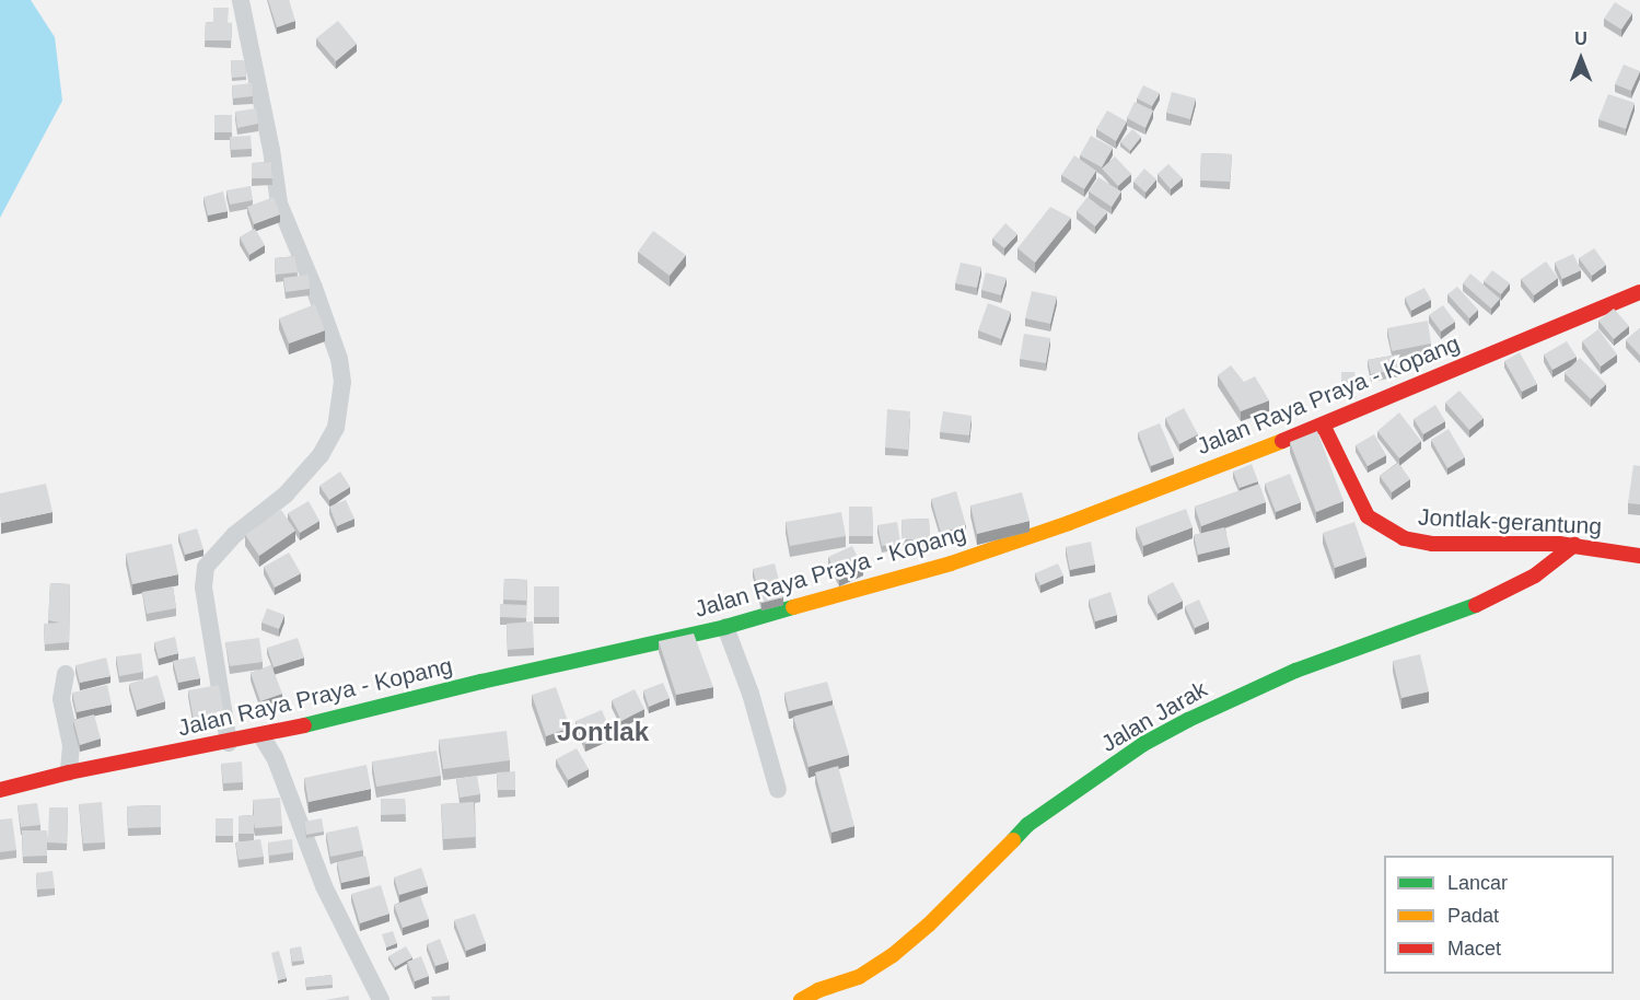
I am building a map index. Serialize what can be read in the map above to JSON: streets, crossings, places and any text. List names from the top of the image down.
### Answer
{
  "streets": {
    "main road": ["Jalan Raya Praya - Kopang", "Jontlak-gerantung", "Jalan Jarak"]
  },
  "crossings": [
    ["Jalan Raya Praya - Kopang", "Jontlak-gerantung"],
    ["Jontlak-gerantung", "Jalan Jarak"]
  ],
  "districts": ["Jontlak"],
  "legend": ["Lancar", "Padat", "Macet"],
  "north": "top"
}
